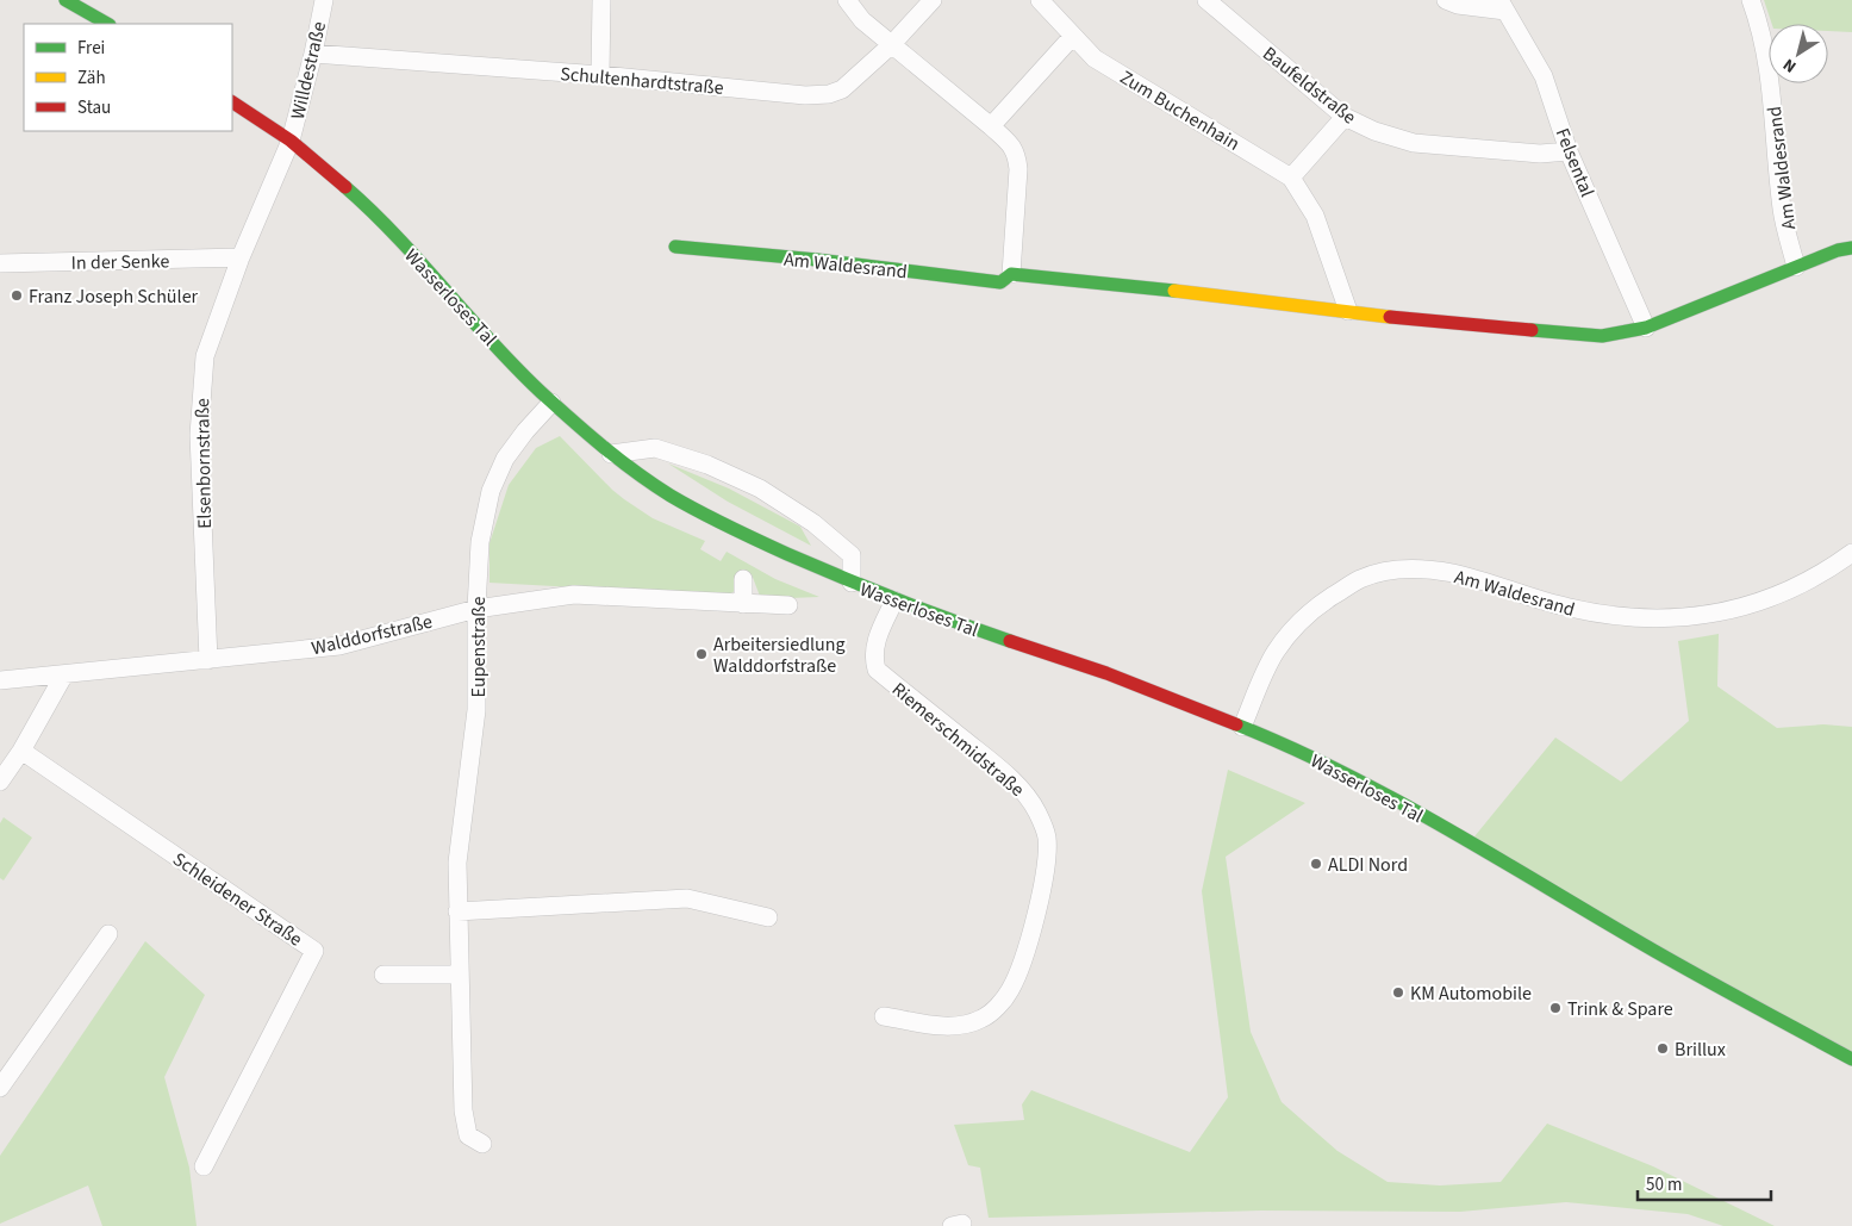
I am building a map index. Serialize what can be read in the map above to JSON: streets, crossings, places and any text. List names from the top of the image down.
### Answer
{
  "streets": {
    "main road": ["Am Waldesrand", "Wasserloses Tal"],
    "street": [
      "Willdestraße",
      "Schultenhardtstraße",
      "Baufeldstraße",
      "Zum Buchenhain",
      "Felsental",
      "In der Senke",
      "Elsenbornstraße",
      "Walddorfstraße",
      "Eupenstraße",
      "Riemerschmidstraße",
      "Schleidener Straße"
    ]
  },
  "crossings": [
    ["Willdestraße", "Schultenhardtstraße"],
    ["Willdestraße", "Wasserloses Tal"],
    ["Willdestraße", "Elsenbornstraße"],
    ["Baufeldstraße", "Felsental"],
    ["Felsental", "Am Waldesrand"],
    ["Am Waldesrand", "Wasserloses Tal"],
    ["In der Senke", "Elsenbornstraße"],
    ["Wasserloses Tal", "Elsenbornstraße"],
    ["Wasserloses Tal", "Eupenstraße"],
    ["Wasserloses Tal", "Riemerschmidstraße"],
    ["Elsenbornstraße", "Walddorfstraße"],
    ["Walddorfstraße", "Eupenstraße"]
  ],
  "places": [
    "Franz Joseph Schüler",
    "Arbeitersiedlung Walddorfstraße",
    "ALDI Nord",
    "KM Automobile",
    "Trink & Spare",
    "Brillux"
  ],
  "legend": ["Frei", "Zäh", "Stau"],
  "scale_bar": "50 m",
  "north": "bottom left"
}
